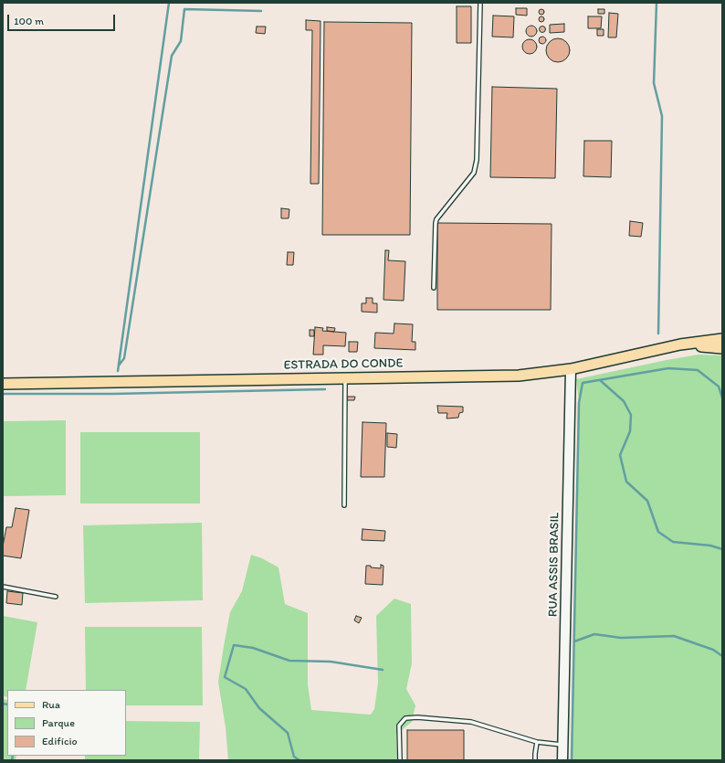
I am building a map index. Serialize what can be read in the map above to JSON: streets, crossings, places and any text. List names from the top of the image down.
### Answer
{
  "streets": {
    "main road": ["ESTRADA DO CONDE"],
    "street": ["RUA ASSIS BRASIL"]
  },
  "crossings": [
    ["ESTRADA DO CONDE", "RUA ASSIS BRASIL"]
  ],
  "legend": ["Rua", "Parque", "Edifício"],
  "scale_bar": "100 m"
}
